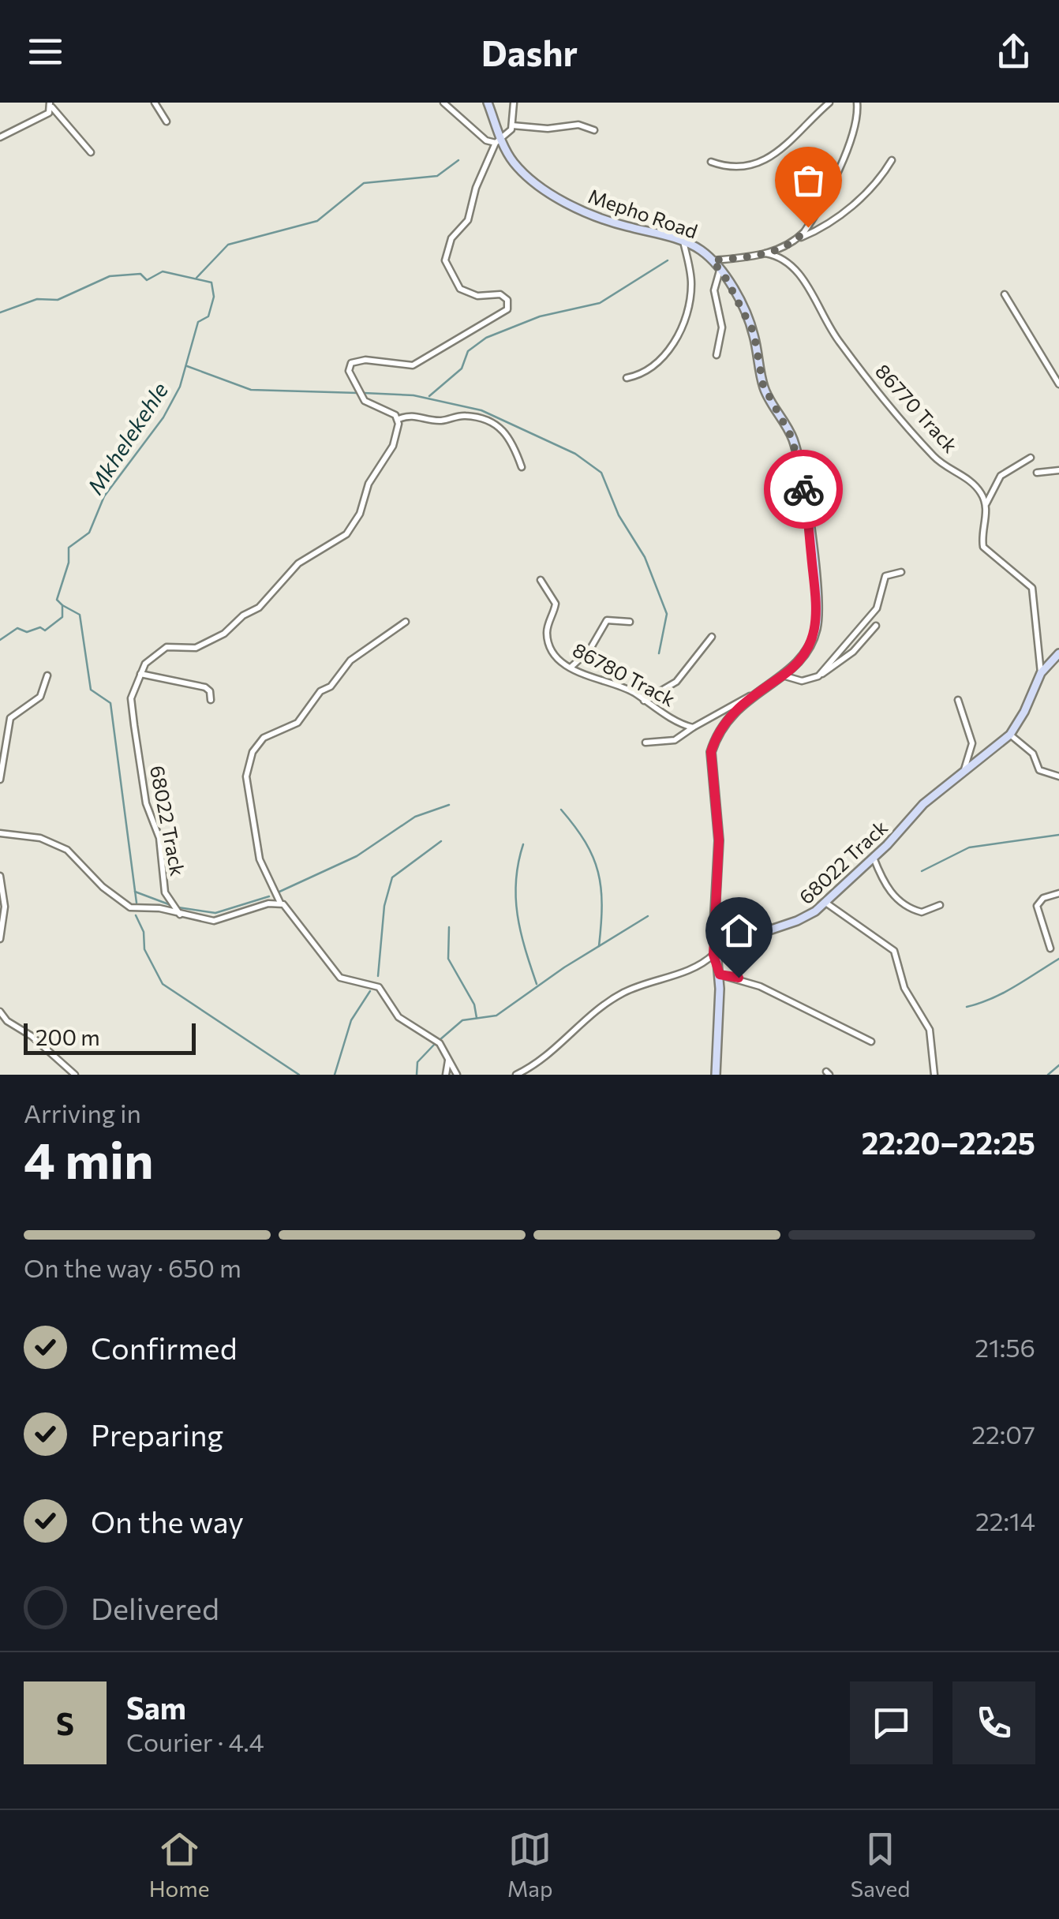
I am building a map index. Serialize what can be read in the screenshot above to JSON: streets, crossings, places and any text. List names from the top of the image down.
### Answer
{
  "streets": {
    "street": [
      "Mepho Road",
      "86770 Track",
      "86780 Track",
      "68022 Track"
    ]
  },
  "crossings": [
    ["Mepho Road", "68022 Track"]
  ],
  "water": ["Mkhelekehle"],
  "scale_bar": "200 m",
  "page": {
    "header": "Dashr",
    "scale": "200 m",
    "heading": ["4 min", "Arriving in", "22:20–22:25"],
    "panel": ["Sam", "Courier · 4.4"],
    "bar": "On the way · 650 m",
    "list": [
      ["Confirmed", "21:56"],
      ["Preparing", "22:07"],
      ["On the way", "22:14"],
      "Delivered"
    ],
    "round": "S",
    "tabs": ["Home", "Map", "Saved"]
  }
}
